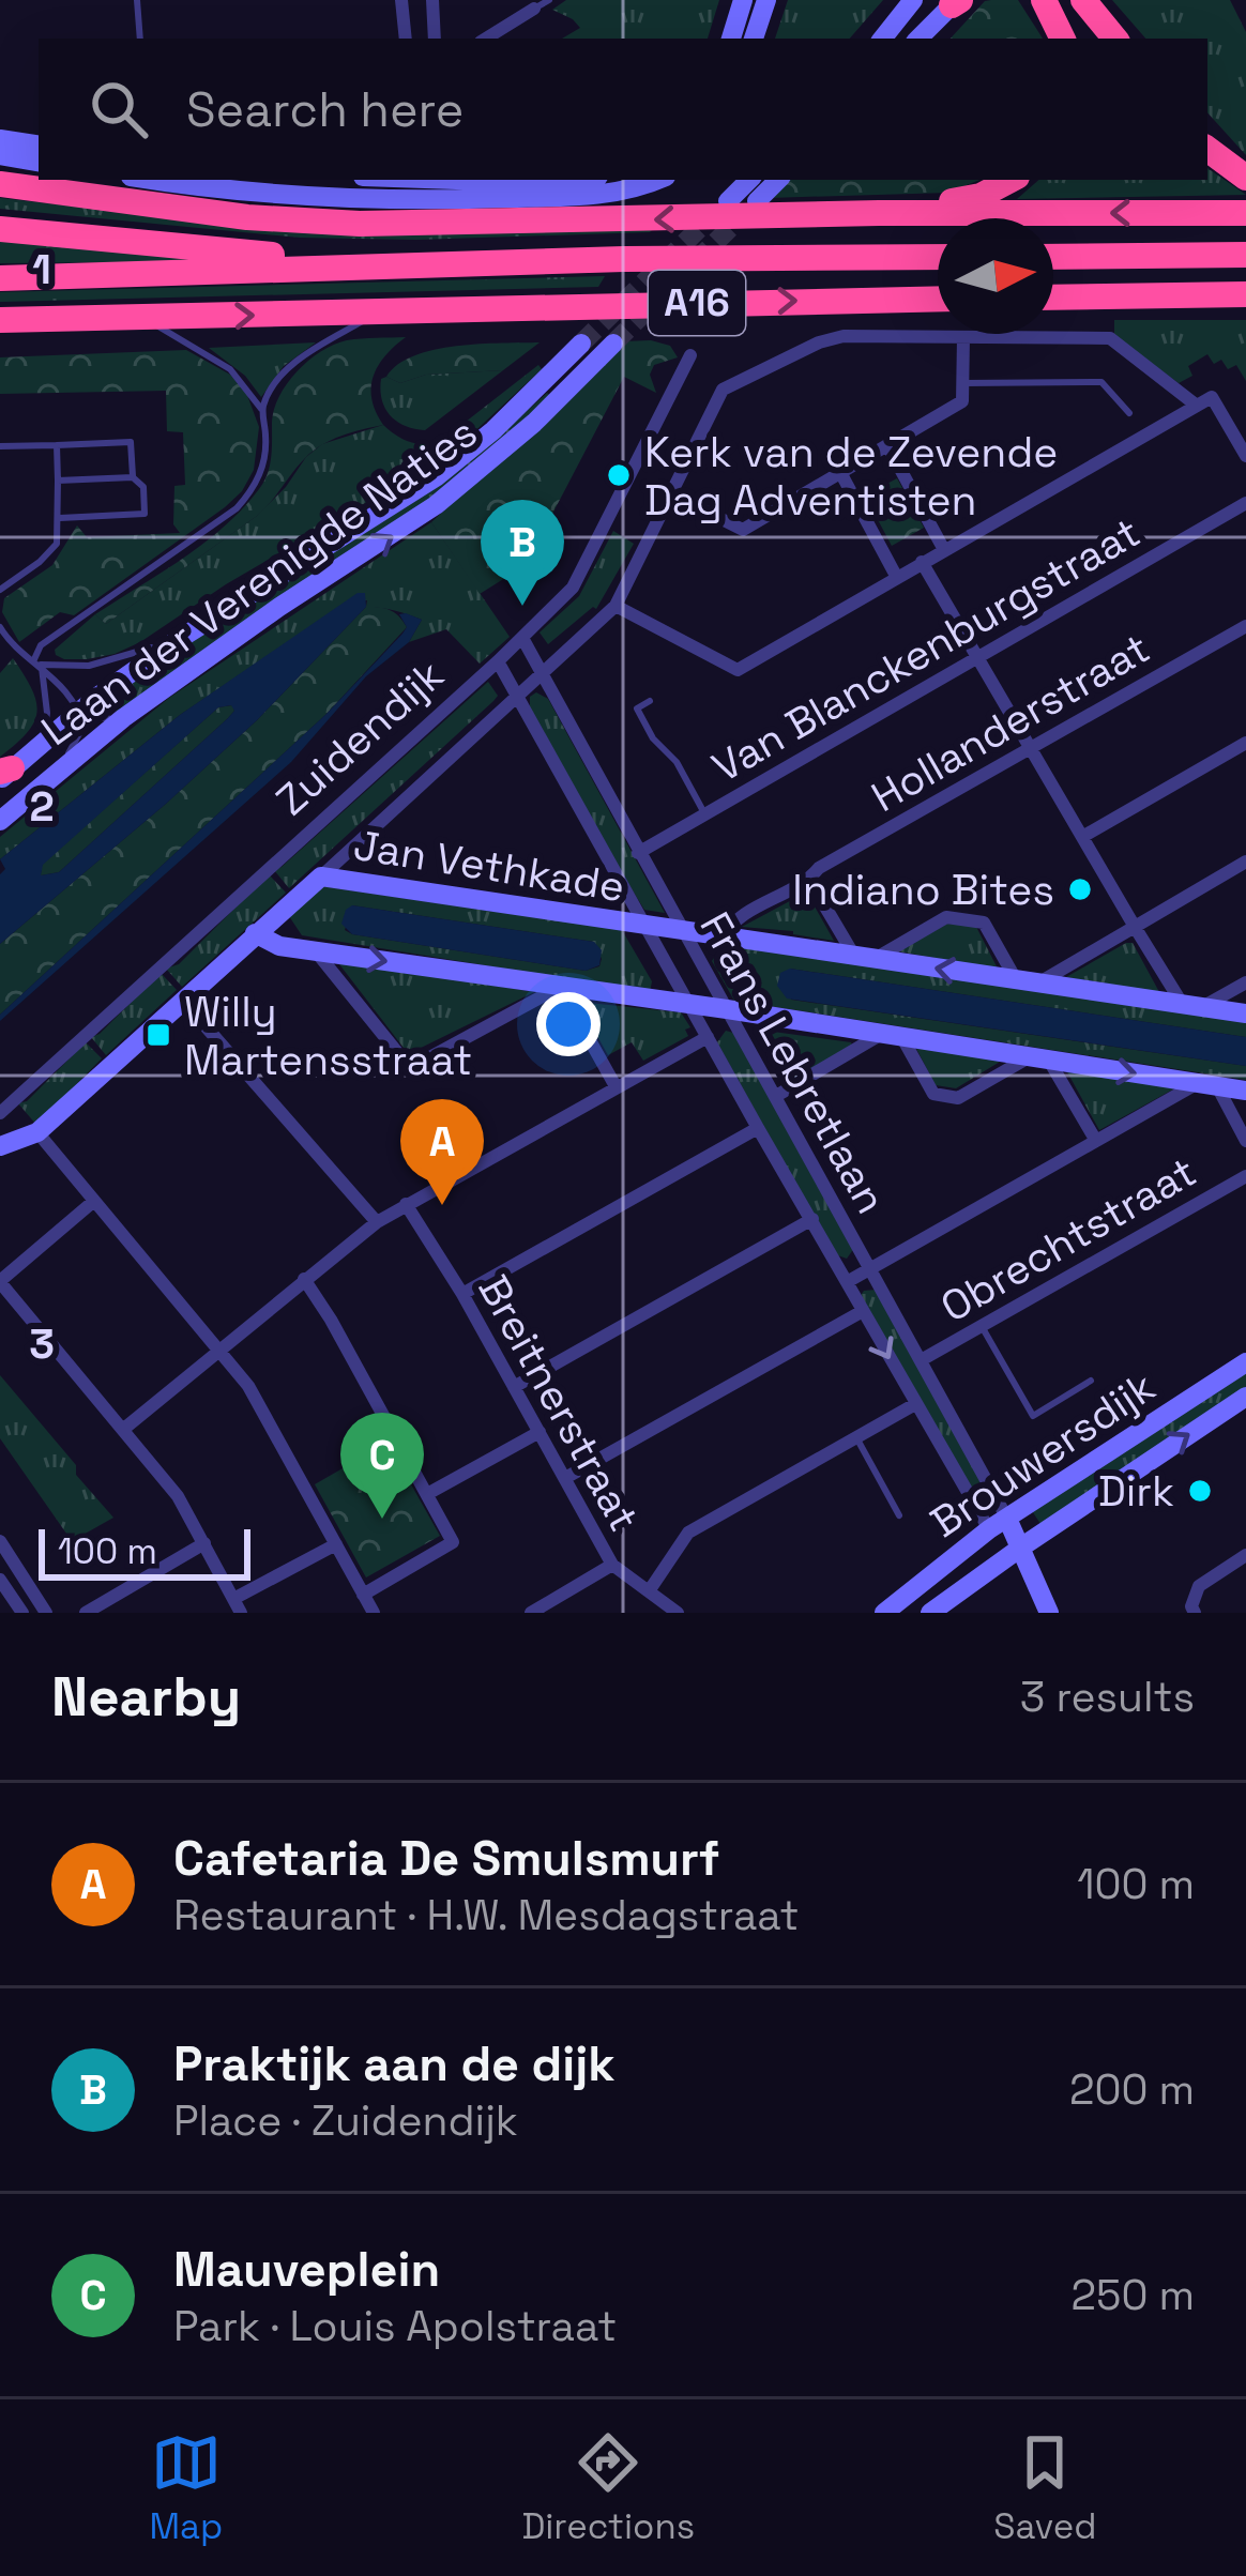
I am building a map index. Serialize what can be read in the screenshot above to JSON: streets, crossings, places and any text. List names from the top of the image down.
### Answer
{
  "streets": {
    "highway": ["A16"],
    "street": [
      "Laan der Verenigde Naties",
      "Van Blanckenburgstraat",
      "Hollanderstraat",
      "Zuidendijk",
      "Jan Vethkade",
      "Frans Lebretlaan",
      "Obrechtstraat",
      "Breitnerstraat",
      "Brouwersdijk"
    ]
  },
  "crossings": [
    ["Van Blanckenburgstraat", "Frans Lebretlaan"],
    ["Hollanderstraat", "Jan Vethkade"],
    ["Zuidendijk", "Jan Vethkade"],
    ["Zuidendijk", "Frans Lebretlaan"],
    ["Jan Vethkade", "Frans Lebretlaan"],
    ["Frans Lebretlaan", "Obrechtstraat"],
    ["Frans Lebretlaan", "Brouwersdijk"]
  ],
  "places": {
    "other": ["Kerk van de Zevende Dag Adventisten", "Indiano Bites", "Dirk"],
    "transit": ["Willy Martensstraat"]
  },
  "scale_bar": "100 m",
  "north": "right",
  "page": {
    "search": "Search here",
    "pins": ["B", "A", "C"],
    "scale": "100 m",
    "heading": ["Nearby", "3 results"],
    "list": [
      {
        "mark": "A",
        "name": "Cafetaria De Smulsmurf",
        "note": "Restaurant · H.W. Mesdagstraat",
        "value": "100 m"
      },
      {
        "mark": "B",
        "name": "Praktijk aan de dijk",
        "note": "Place · Zuidendijk",
        "value": "200 m"
      },
      {
        "mark": "C",
        "name": "Mauveplein",
        "note": "Park · Louis Apolstraat",
        "value": "250 m"
      }
    ],
    "nav": ["Map", "Directions", "Saved"]
  },
  "grid": {
    "rows": ["1", "2", "3"]
  }
}
